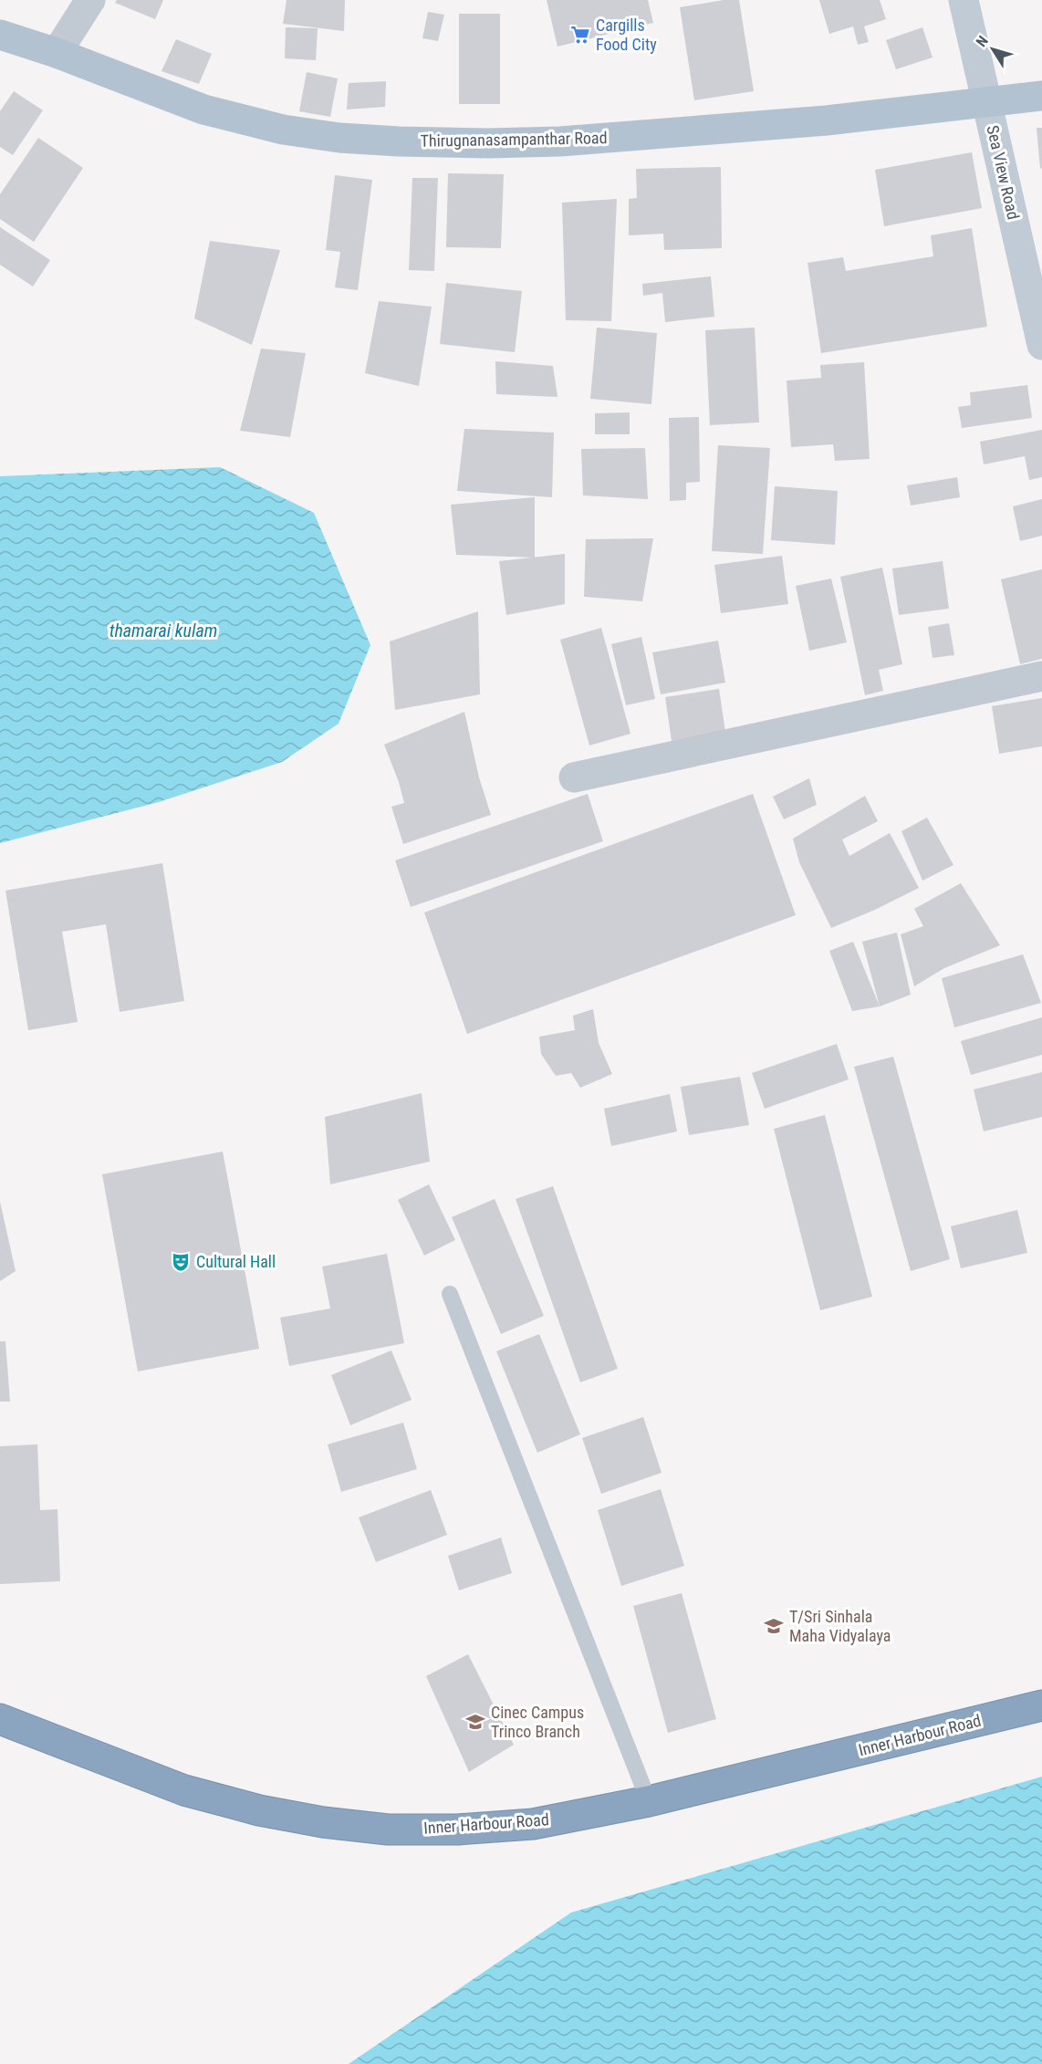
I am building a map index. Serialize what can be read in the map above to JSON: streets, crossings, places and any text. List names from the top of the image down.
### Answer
{
  "streets": {
    "highway": ["Inner Harbour Road"],
    "main road": ["Thirugnanasampanthar Road", "Sea View Road"]
  },
  "crossings": [
    ["Thirugnanasampanthar Road", "Sea View Road"]
  ],
  "water": ["thamarai kulam"],
  "places": {
    "supermarket": ["Cargills Food City"],
    "theatre": ["Cultural Hall"],
    "school or university": ["T/Sri Sinhala Maha Vidyalaya", "Cinec Campus Trinco Branch"]
  },
  "north": "top left"
}
